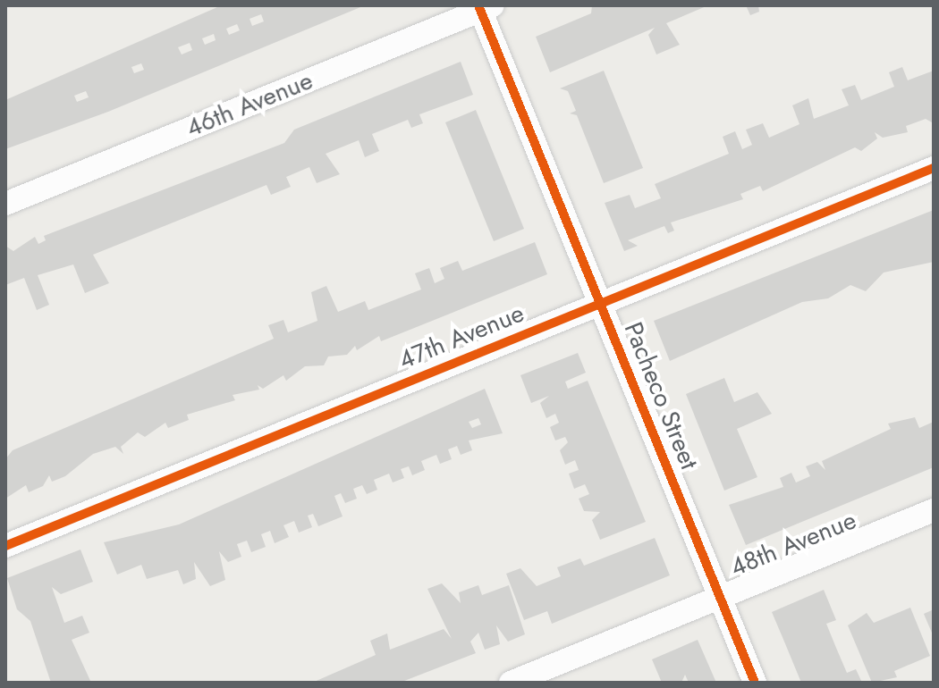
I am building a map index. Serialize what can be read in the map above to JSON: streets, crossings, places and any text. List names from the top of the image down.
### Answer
{
  "streets": {
    "street": [
      "46th Avenue",
      "47th Avenue",
      "Pacheco Street",
      "48th Avenue"
    ]
  },
  "crossings": [
    ["46th Avenue", "Pacheco Street"],
    ["47th Avenue", "Pacheco Street"],
    ["Pacheco Street", "48th Avenue"]
  ]
}
